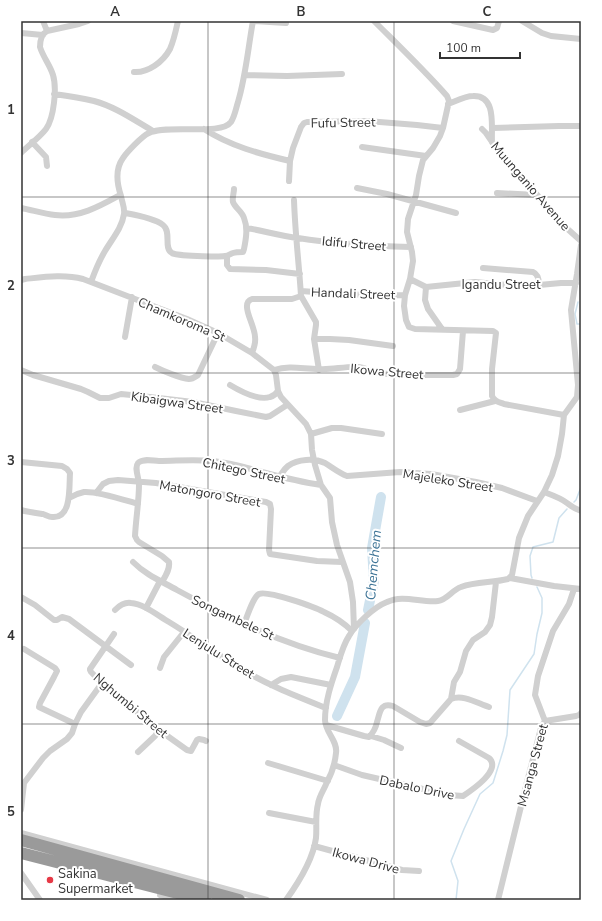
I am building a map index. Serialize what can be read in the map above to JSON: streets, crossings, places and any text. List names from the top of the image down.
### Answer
{
  "streets": {
    "street": [
      "Fufu Street",
      "Muunganio Avenue",
      "Idifu Street",
      "Igandu Street",
      "Handali Street",
      "Chamkoroma St",
      "Ikowa Street",
      "Kibaigwa Street",
      "Chitego Street",
      "Majeleko Street",
      "Matongoro Street",
      "Songambele St",
      "Lenjulu Street",
      "Nghumbi Street",
      "Msanga Street",
      "Dabalo Drive",
      "Ikowa Drive"
    ]
  },
  "crossings": [
    ["Chamkoroma St", "Ikowa Street"],
    ["Chitego Street", "Matongoro Street"],
    ["Chitego Street", "Songambele St"]
  ],
  "water": ["Chemchem"],
  "places": ["Sakina Supermarket"],
  "scale_bar": "100 m",
  "grid": {
    "columns": ["A", "B", "C"],
    "rows": [
      "1",
      "2",
      "3",
      "4",
      "5"
    ]
  }
}
